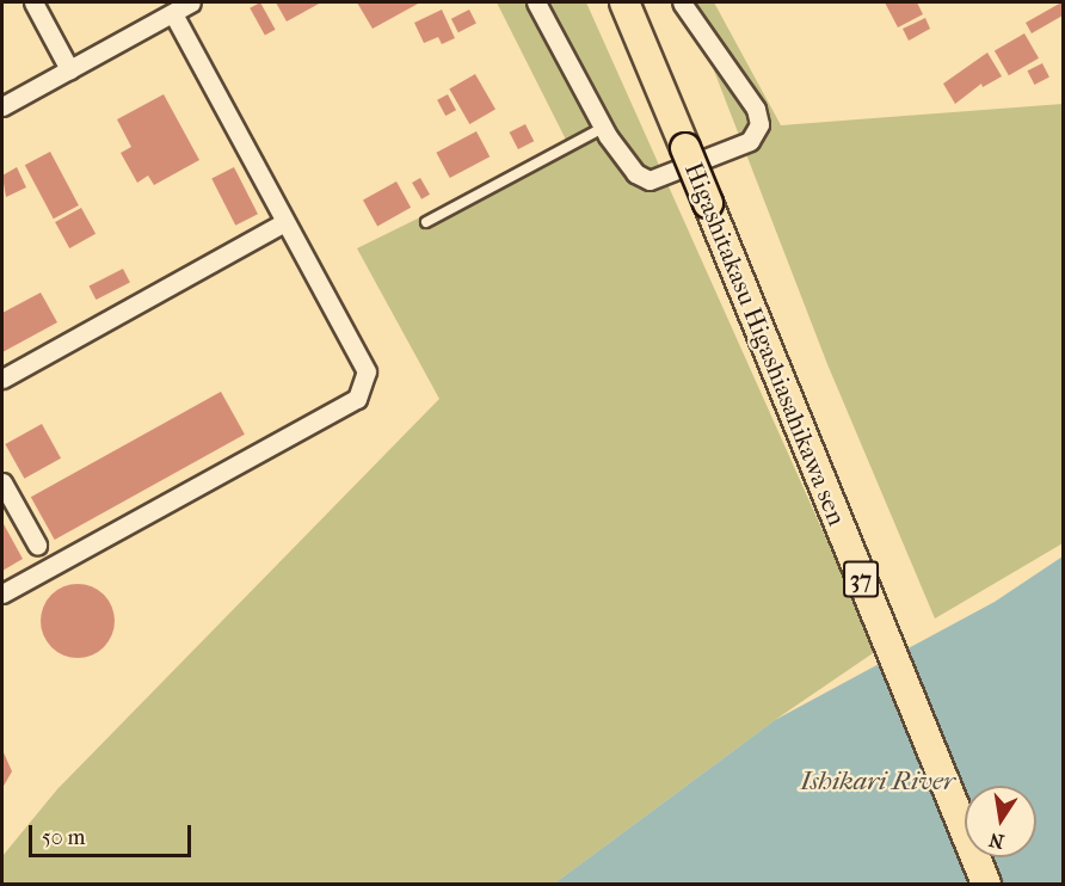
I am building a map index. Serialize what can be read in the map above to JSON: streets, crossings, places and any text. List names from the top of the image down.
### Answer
{
  "streets": {
    "main road": ["Higashitakasu Higashiasahikawa sen", "37"]
  },
  "water": ["Ishikari River"],
  "scale_bar": "50 m",
  "north": "bottom"
}
